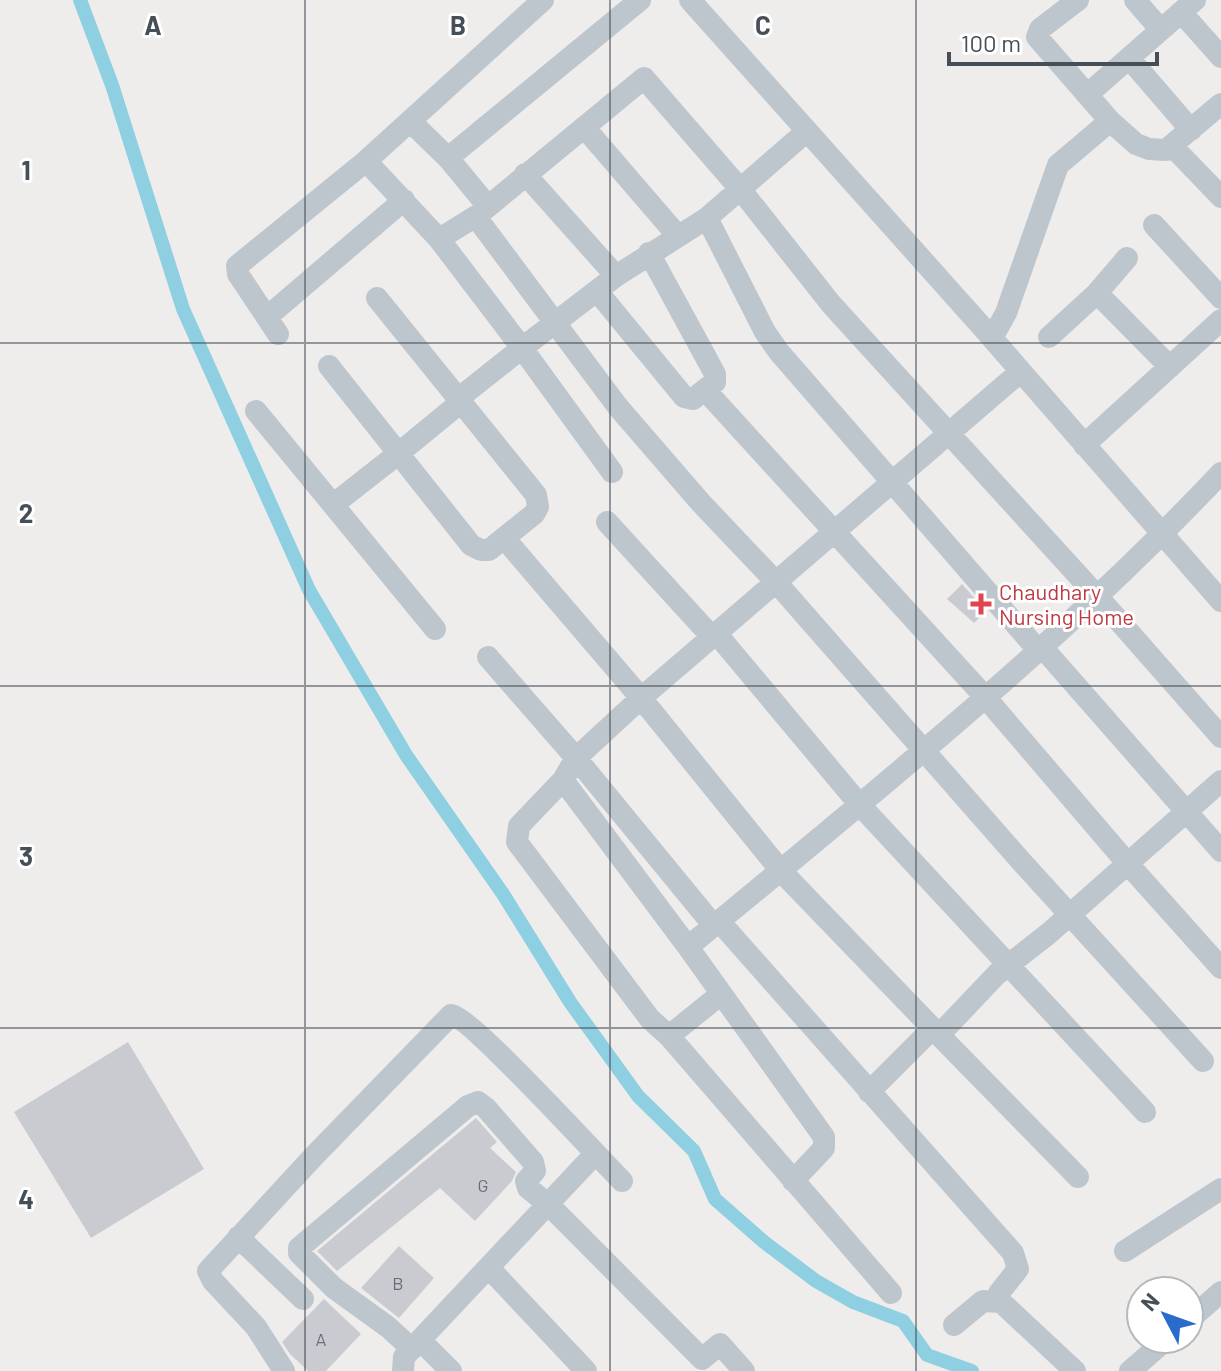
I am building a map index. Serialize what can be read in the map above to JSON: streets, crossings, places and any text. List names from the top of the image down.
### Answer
{
  "places": {
    "health": ["Chaudhary Nursing Home"]
  },
  "house_numbers": ["G", "B", "A"],
  "scale_bar": "100 m",
  "north": "top left",
  "grid": {
    "columns": ["A", "B", "C"],
    "rows": [
      "1",
      "2",
      "3",
      "4"
    ]
  }
}
